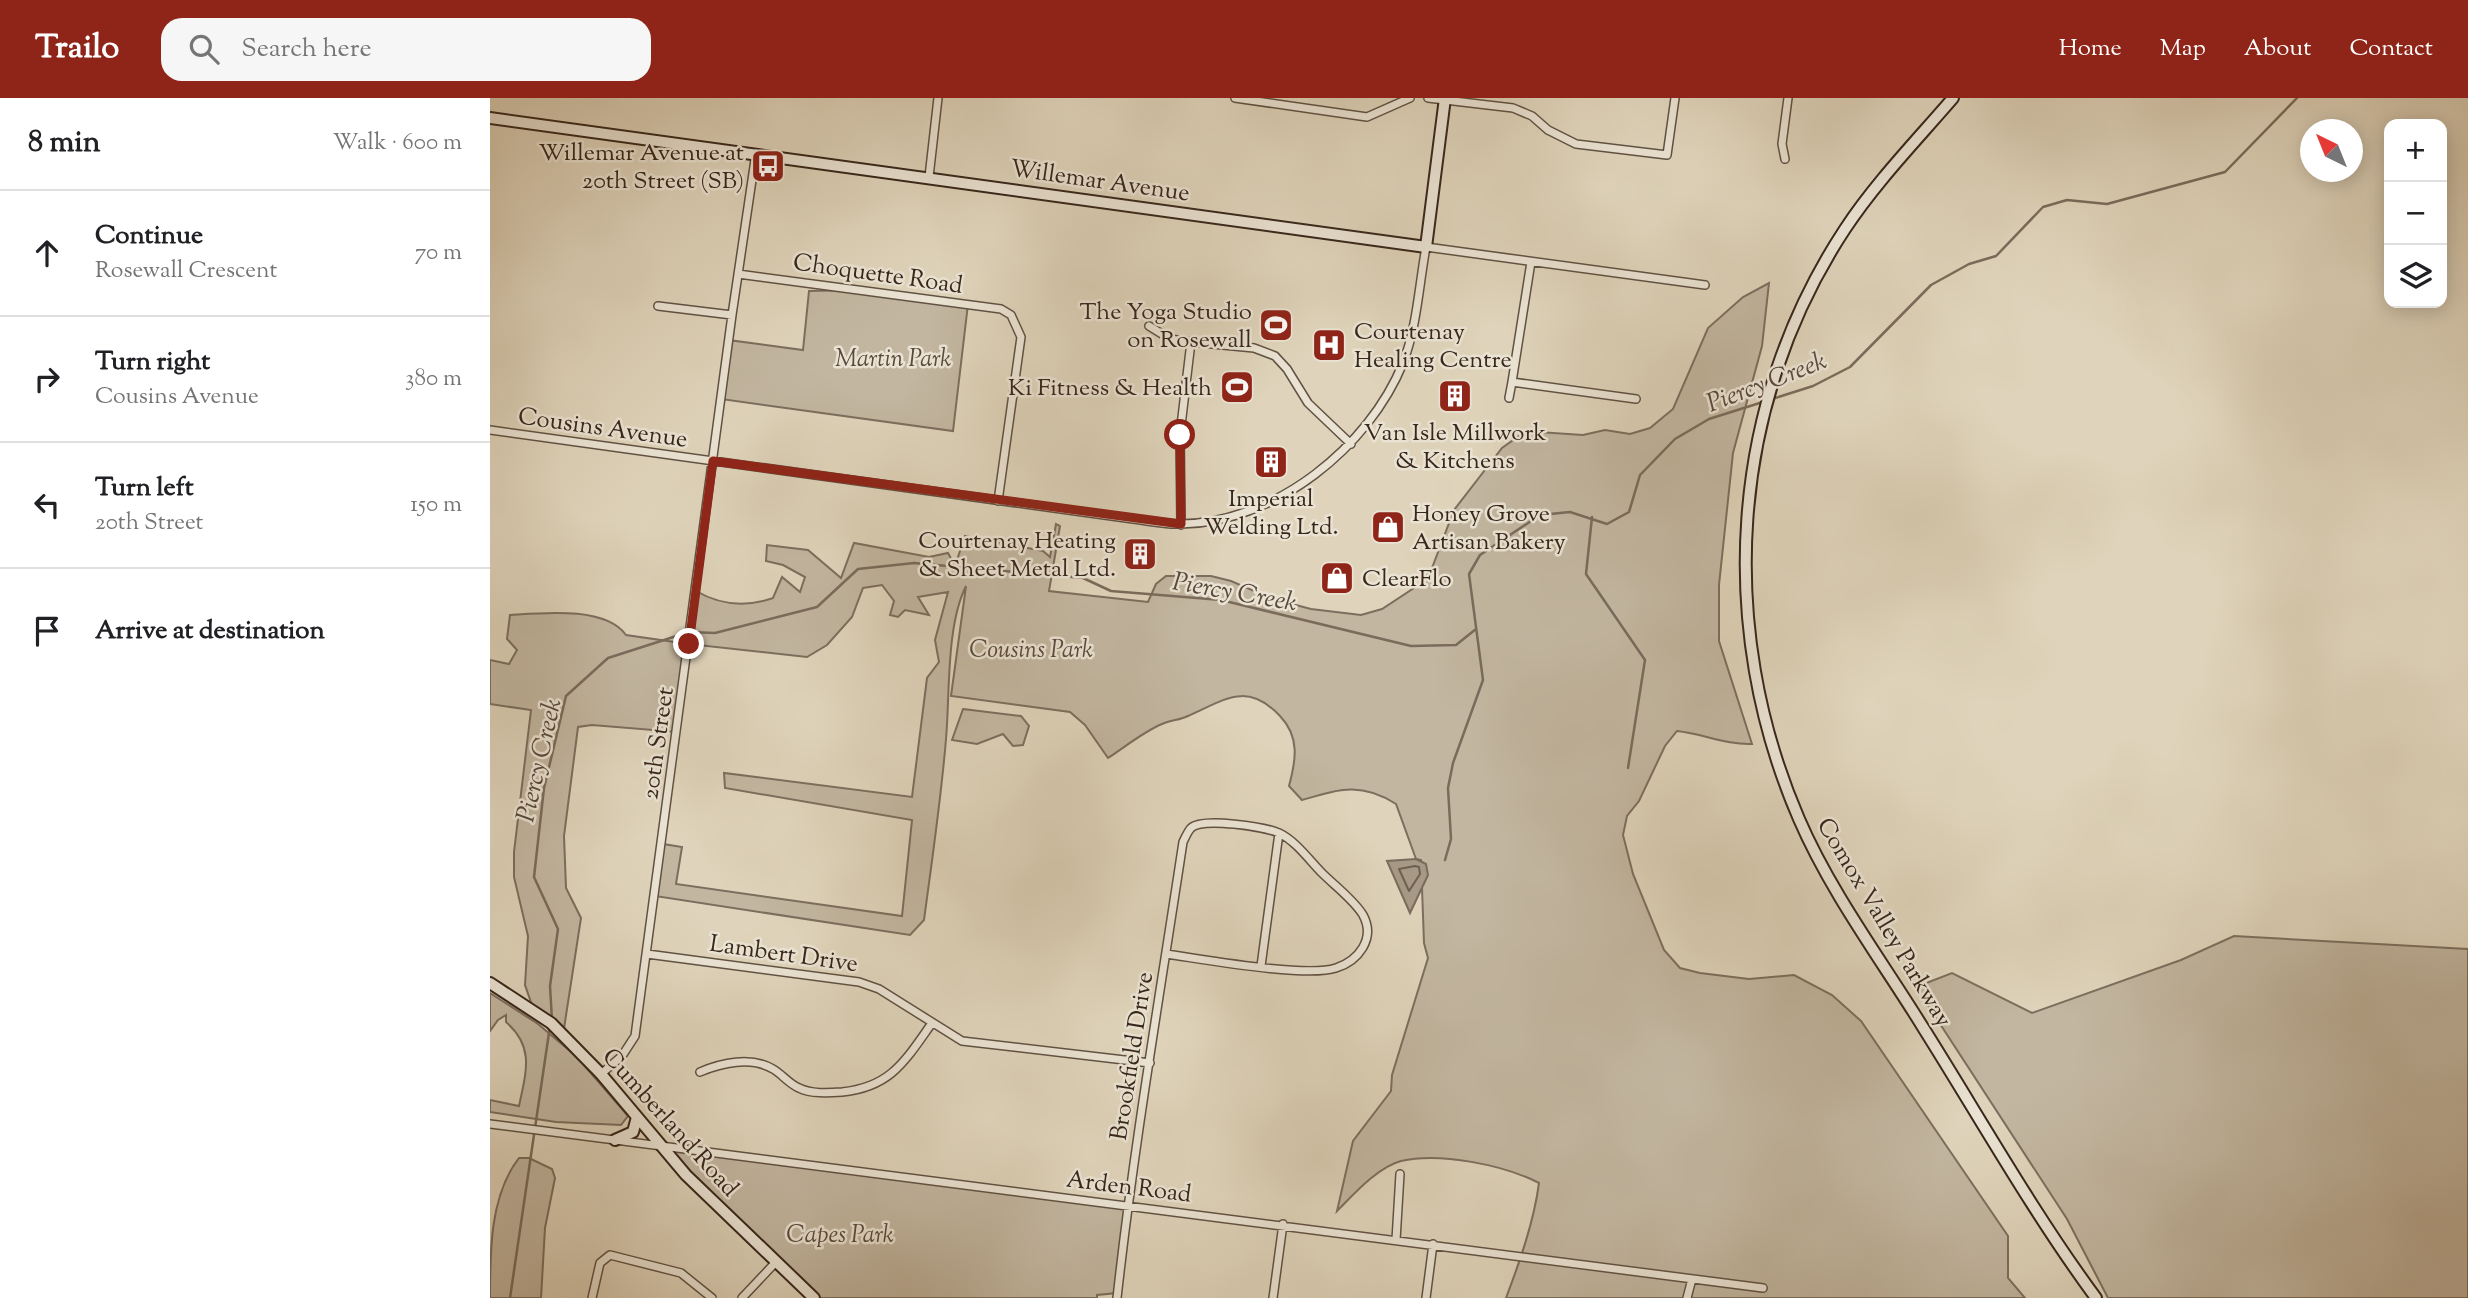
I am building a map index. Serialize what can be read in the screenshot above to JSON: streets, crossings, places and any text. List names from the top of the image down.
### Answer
{
  "streets": {
    "street": [
      "Willemar Avenue",
      "Choquette Road",
      "Cousins Avenue",
      "20th Street",
      "Comox Valley Parkway",
      "Lambert Drive",
      "Brookfield Drive",
      "Cumberland Road",
      "Arden Road"
    ]
  },
  "crossings": [
    ["Willemar Avenue", "Cousins Avenue"],
    ["Willemar Avenue", "20th Street"],
    ["Choquette Road", "Cousins Avenue"],
    ["Choquette Road", "20th Street"],
    ["Cousins Avenue", "20th Street"],
    ["20th Street", "Lambert Drive"],
    ["20th Street", "Cumberland Road"],
    ["Lambert Drive", "Brookfield Drive"],
    ["Brookfield Drive", "Arden Road"],
    ["Cumberland Road", "Arden Road"]
  ],
  "water": ["Piercy Creek"],
  "parks": ["Martin Park", "Cousins Park", "Capes Park"],
  "places": {
    "bus stop": ["Willemar Avenue at 20th Street (SB)"],
    "sports": ["The Yoga Studio on Rosewall", "Ki Fitness & Health"],
    "hospital": ["Courtenay Healing Centre"],
    "building": ["Van Isle Millwork & Kitchens", "Imperial Welding Ltd.", "Courtenay Heating & Sheet Metal Ltd."],
    "shop": ["Honey Grove Artisan Bakery", "ClearFlo"]
  },
  "north": "top left",
  "page": {
    "header": "Trailo",
    "search": "Search here",
    "nav": [
      "Home",
      "Map",
      "About",
      "Contact"
    ],
    "heading": ["8 min", "Walk · 600 m"],
    "map_buttons": ["+", "−"],
    "list": [
      ["Continue", "Rosewall Crescent", "70 m"],
      ["Turn right", "Cousins Avenue", "380 m"],
      ["Turn left", "20th Street", "150 m"],
      "Arrive at destination"
    ]
  }
}
